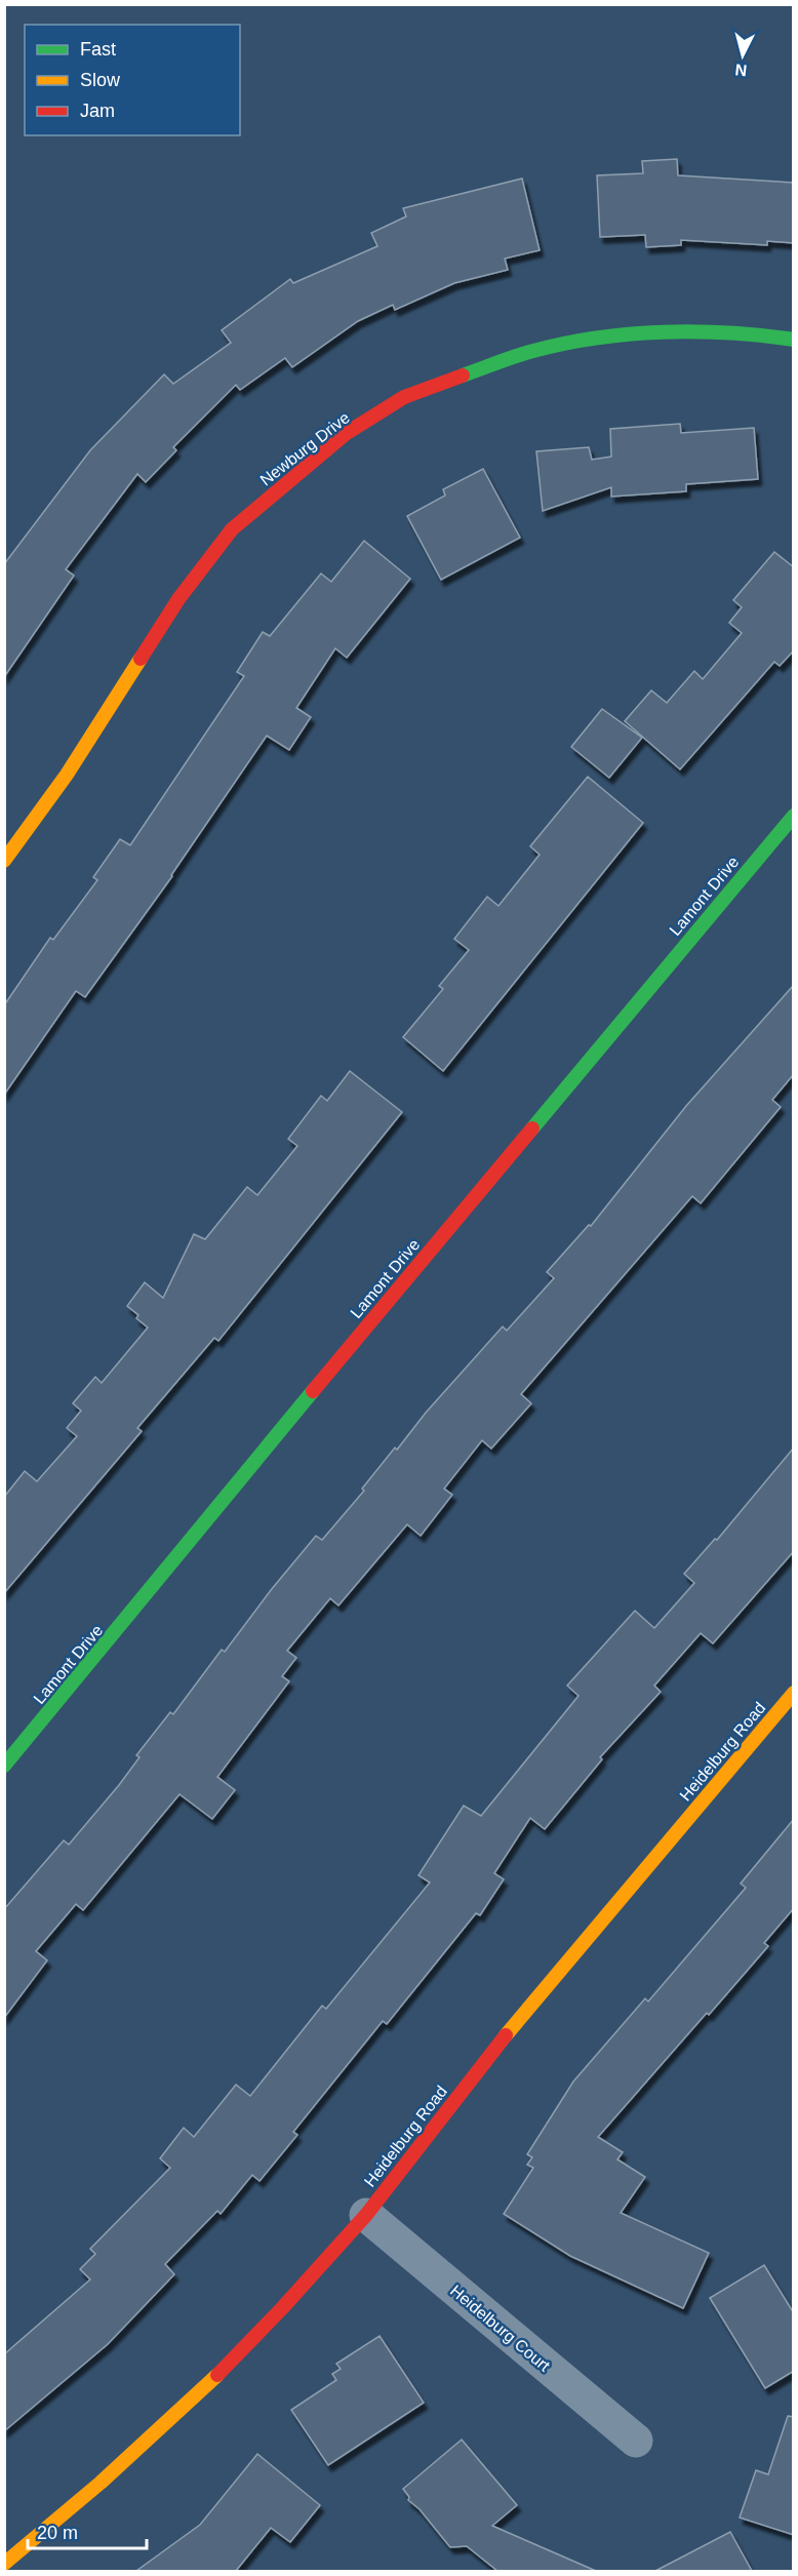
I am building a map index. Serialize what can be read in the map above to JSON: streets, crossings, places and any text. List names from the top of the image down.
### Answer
{
  "streets": {
    "street": [
      "Newburg Drive",
      "Lamont Drive",
      "Heidelburg Road",
      "Heidelburg Court"
    ]
  },
  "crossings": [
    ["Heidelburg Road", "Heidelburg Court"]
  ],
  "legend": ["Fast", "Slow", "Jam"],
  "scale_bar": "20 m",
  "north": "bottom"
}
